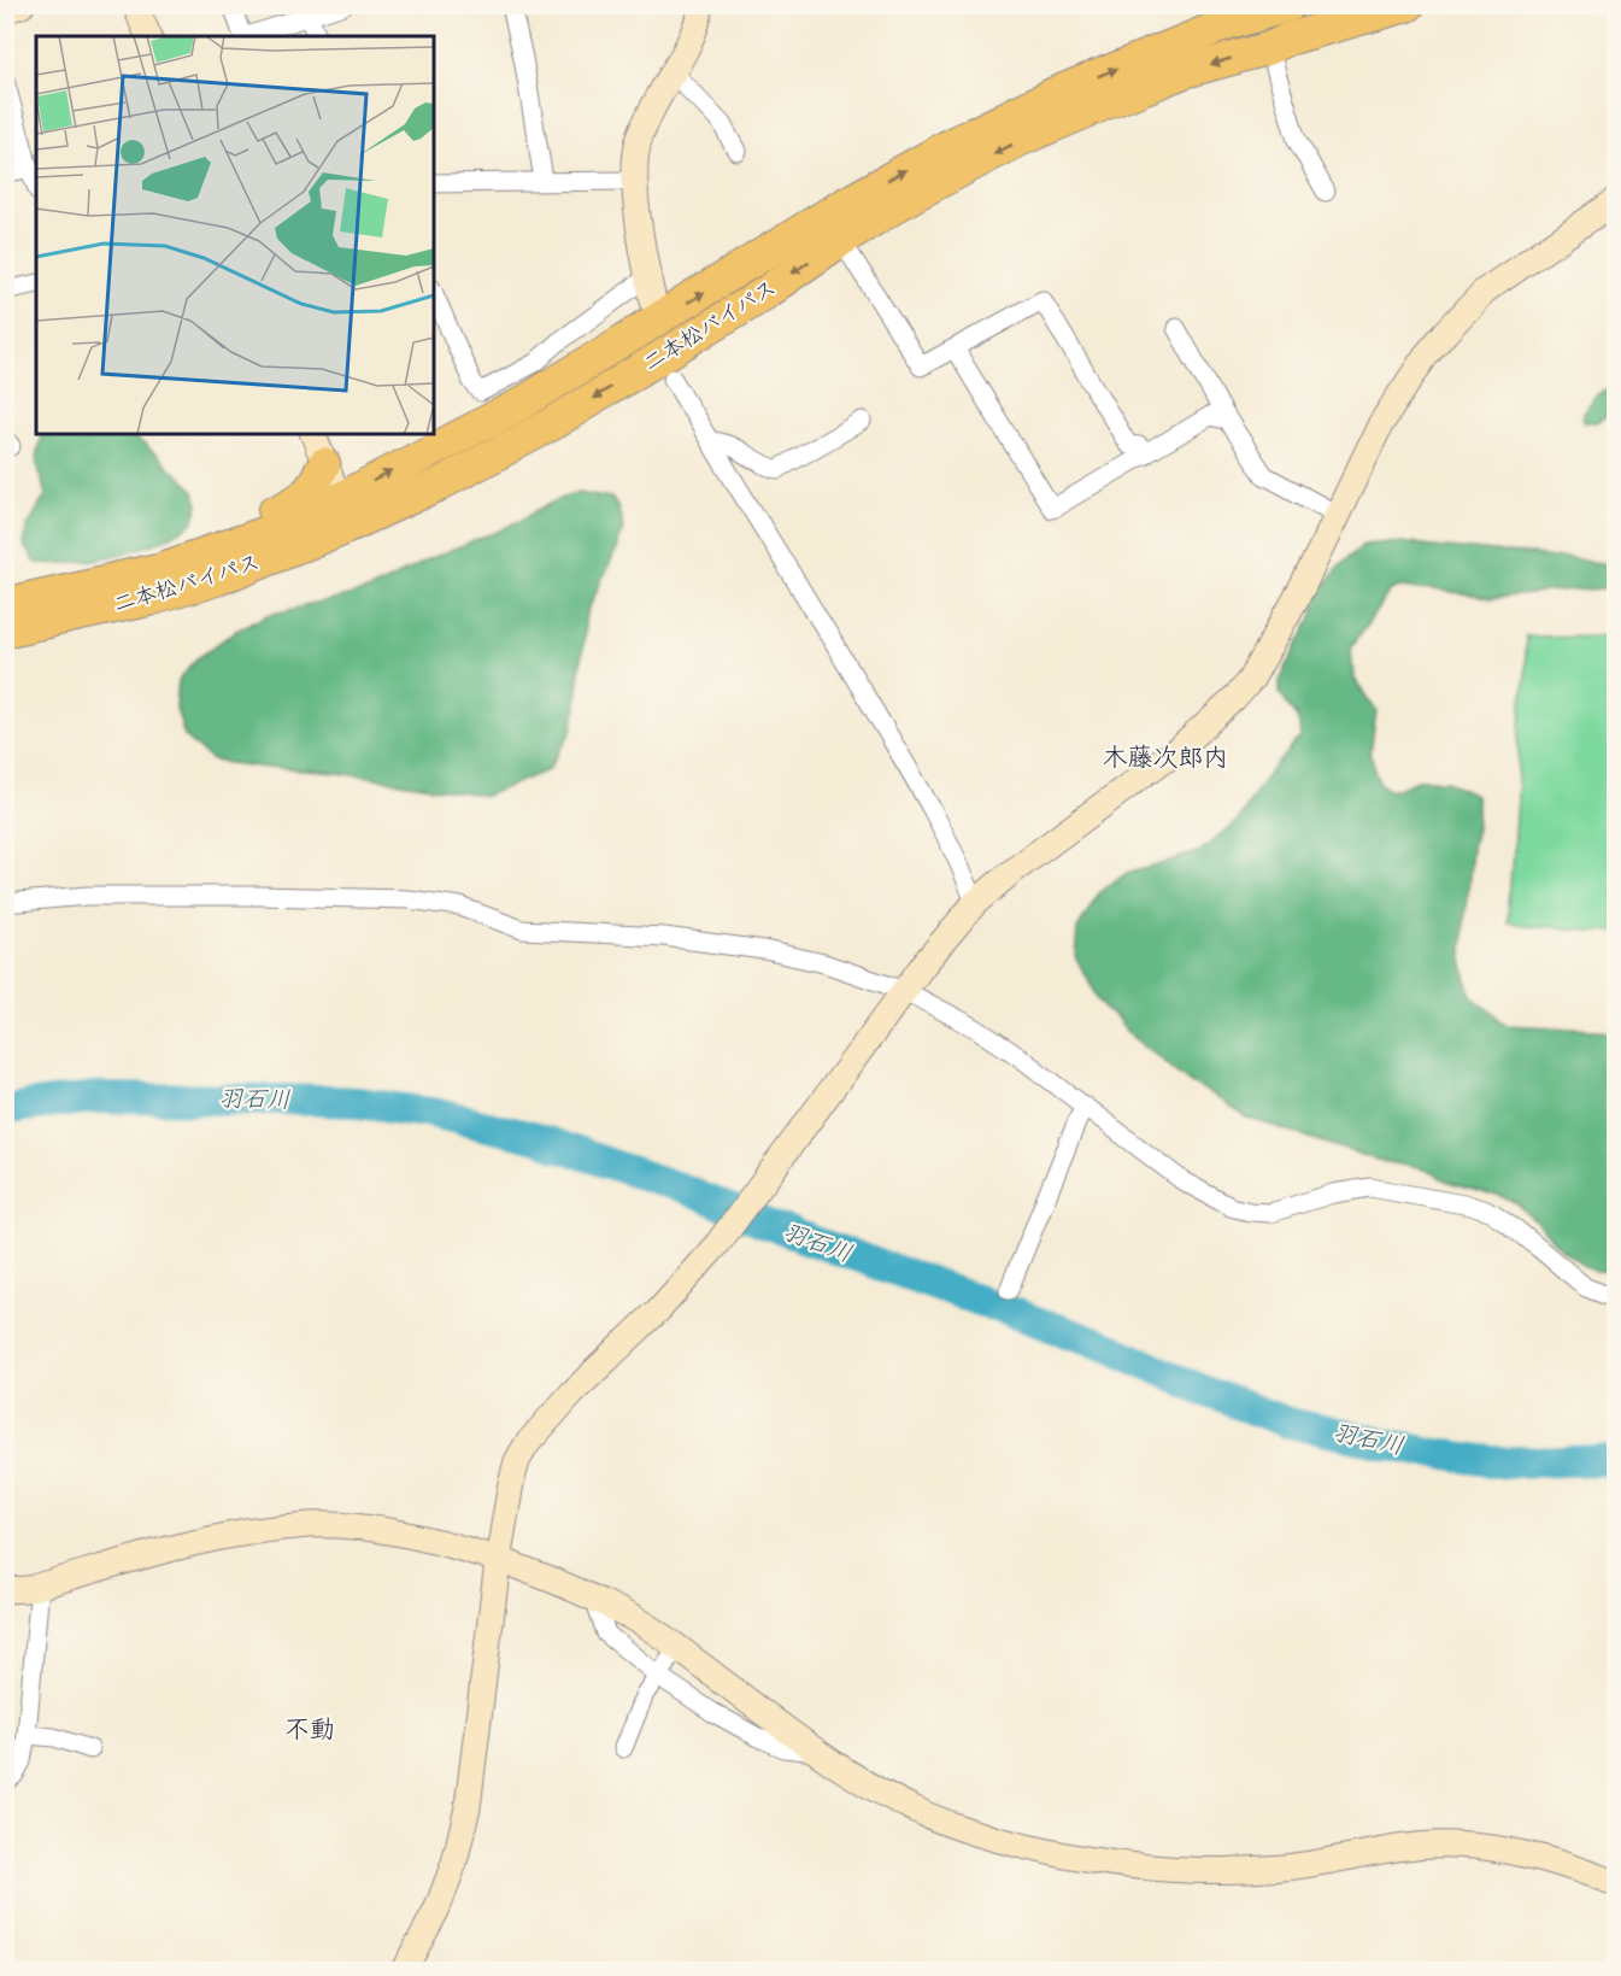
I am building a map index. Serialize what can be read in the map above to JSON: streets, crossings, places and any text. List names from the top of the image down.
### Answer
{
  "streets": {
    "highway": ["二本松バイパス"]
  },
  "districts": ["木藤次郎内", "不動"],
  "water": ["羽石川"]
}
